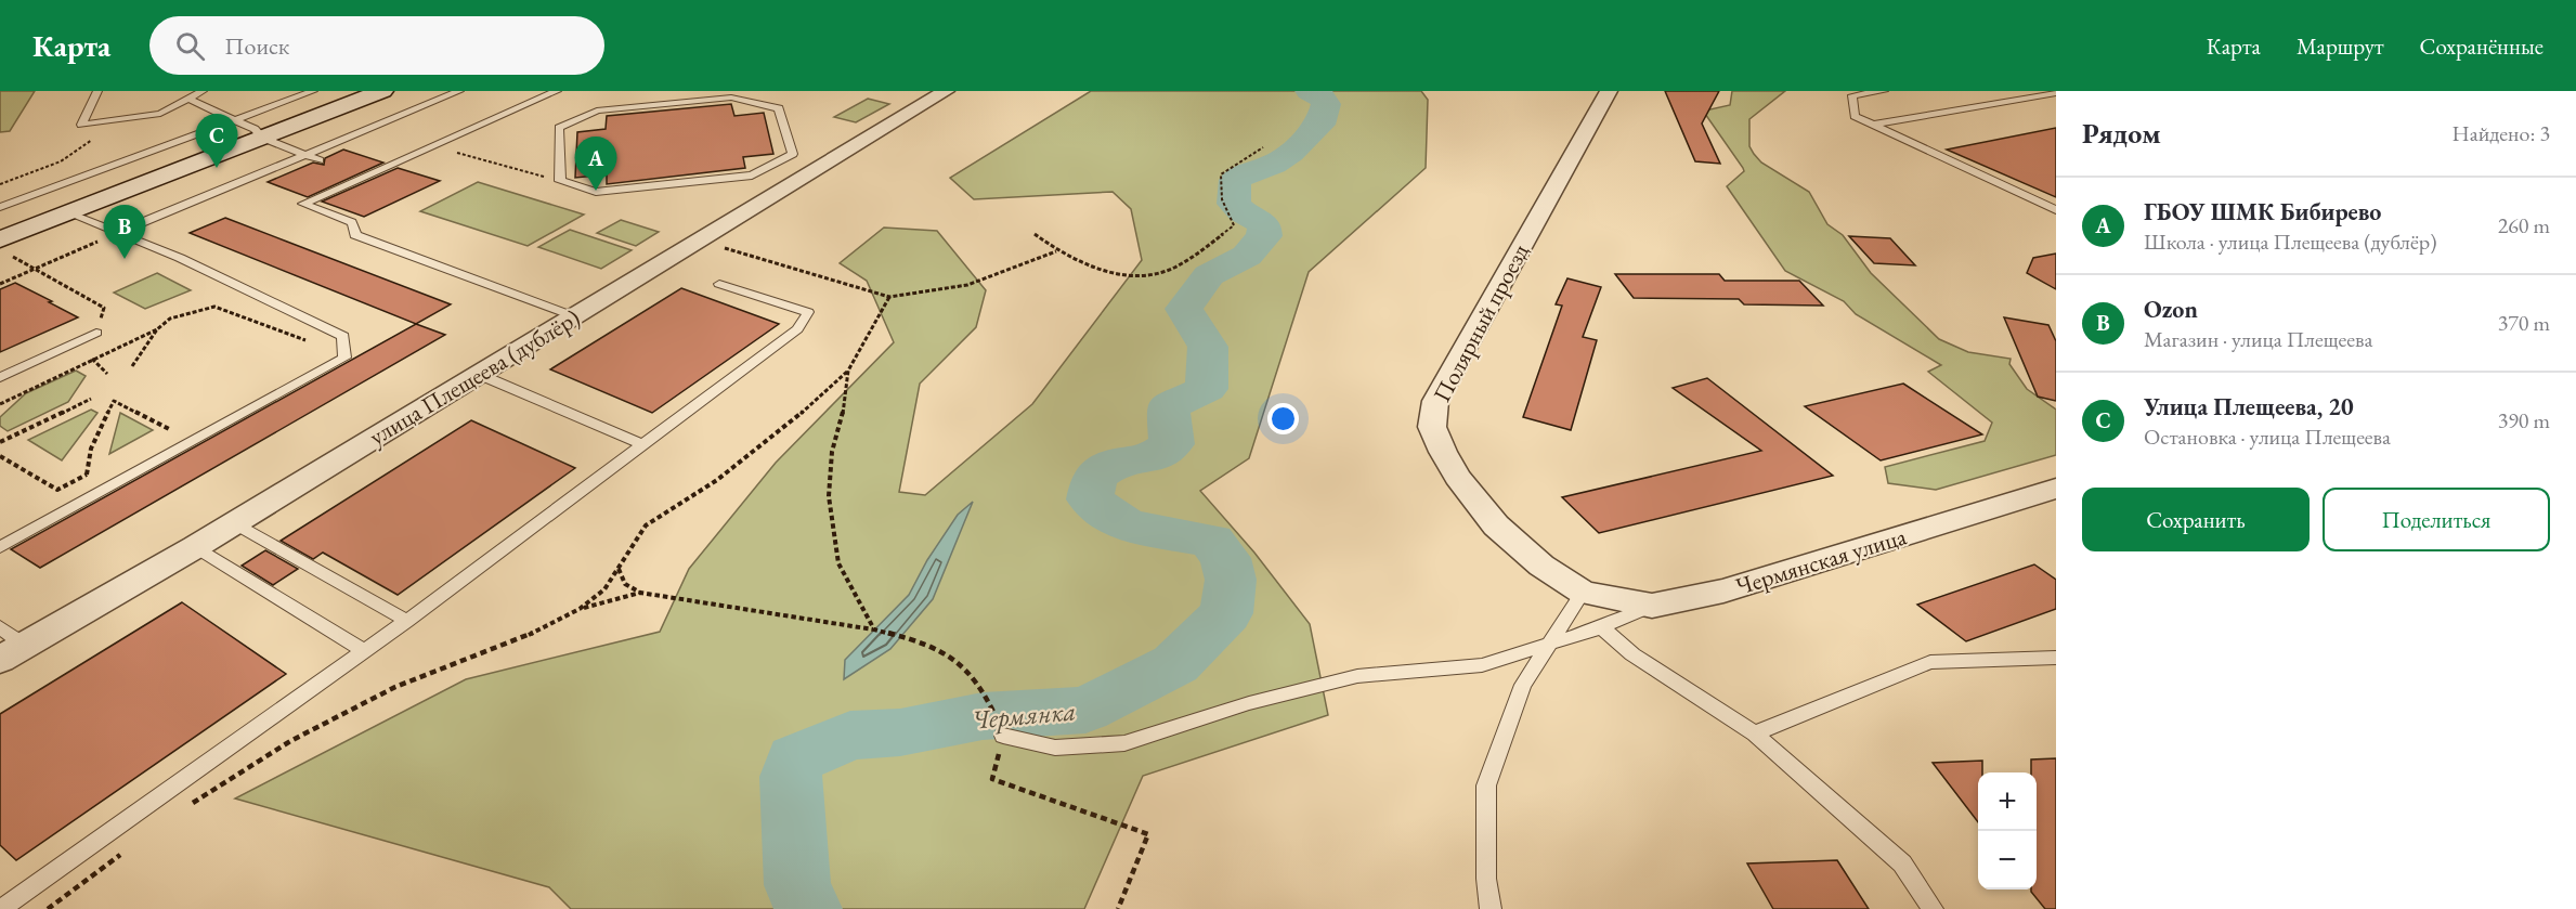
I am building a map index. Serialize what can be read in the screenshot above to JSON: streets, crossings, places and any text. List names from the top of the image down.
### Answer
{
  "streets": {
    "street": ["Полярный проезд", "улица Плещеева (дублёр)", "Чермянская улица"]
  },
  "crossings": [
    ["Полярный проезд", "Чермянская улица"]
  ],
  "water": ["Чермянка"],
  "page": {
    "header": "Карта",
    "search": "Поиск",
    "nav": ["Карта", "Маршрут", "Сохранённые"],
    "heading": ["Рядом", "Найдено: 3"],
    "pins": ["C", "A", "B"],
    "list": [
      {
        "mark": "A",
        "name": "ГБОУ ШМК Бибирево",
        "note": "Школа · улица Плещеева (дублёр)",
        "value": "260 m"
      },
      {
        "mark": "B",
        "name": "Ozon",
        "note": "Магазин · улица Плещеева",
        "value": "370 m"
      },
      {
        "mark": "C",
        "name": "Улица Плещеева, 20",
        "note": "Остановка · улица Плещеева",
        "value": "390 m"
      }
    ],
    "buttons": ["Сохранить", "Поделиться"],
    "map_buttons": ["+", "−"]
  }
}
